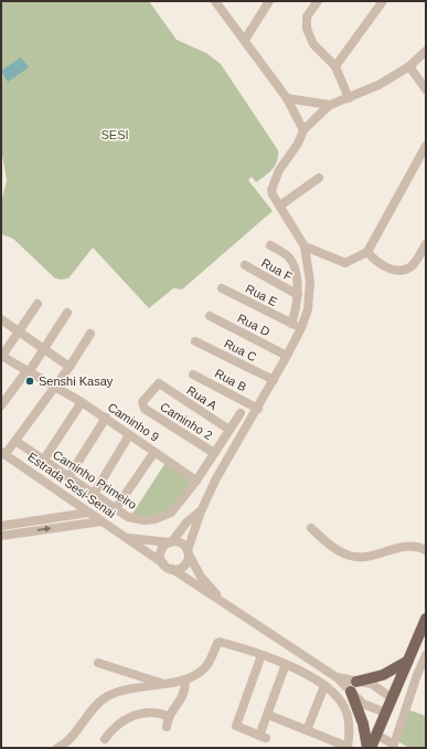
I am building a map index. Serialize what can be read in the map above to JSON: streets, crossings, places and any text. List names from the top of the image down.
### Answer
{
  "streets": {
    "street": [
      "Rua F",
      "Rua E",
      "Rua D",
      "Rua C",
      "Rua B",
      "Rua A",
      "Caminho 2",
      "Caminho 9",
      "Caminho Primeiro",
      "Estrada Sesi-Senai"
    ]
  },
  "crossings": [
    ["Rua F", "Rua E"],
    ["Rua A", "Caminho 2"],
    ["Caminho 2", "Caminho Primeiro"],
    ["Caminho 9", "Caminho Primeiro"]
  ],
  "parks": ["SESI"],
  "places": ["Senshi Kasay"]
}
